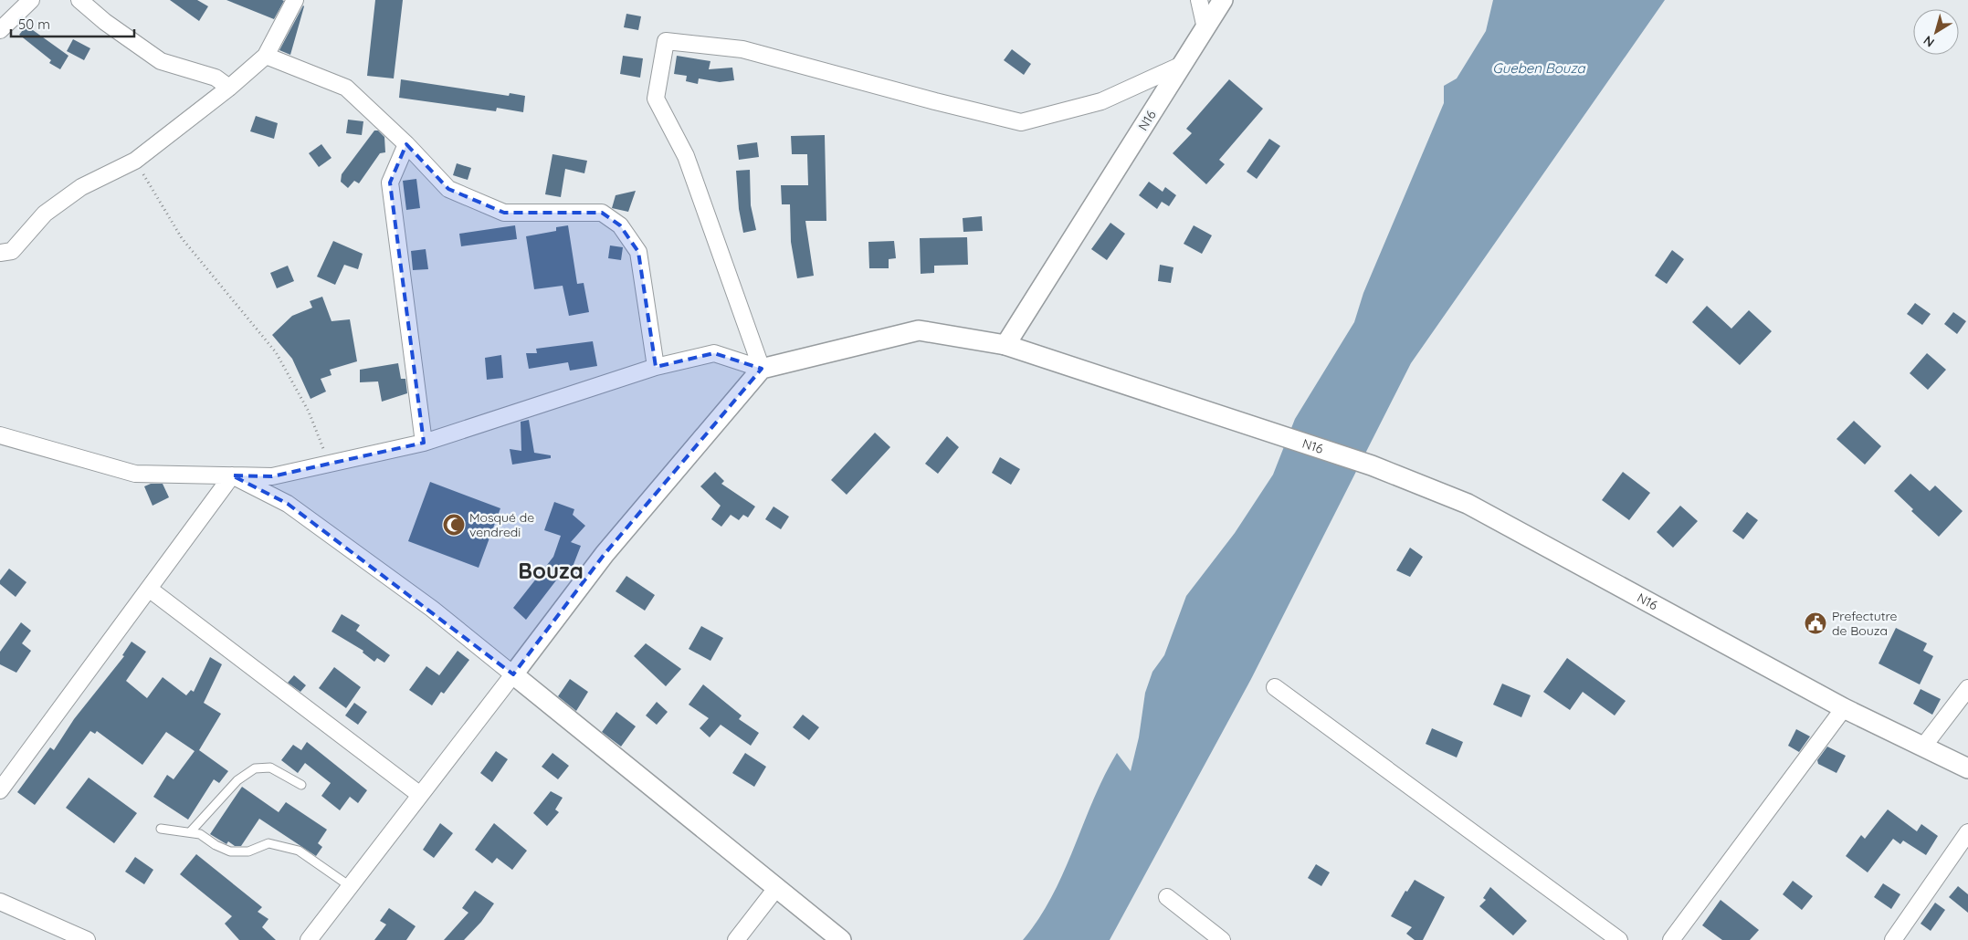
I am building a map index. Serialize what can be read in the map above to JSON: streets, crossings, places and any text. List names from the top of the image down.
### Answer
{
  "streets": {
    "street": ["N16"]
  },
  "districts": ["Bouza"],
  "water": ["Gueben Bouza"],
  "places": {
    "mosque": ["Mosqué de vendredi"],
    "public building": ["Prefectutre de Bouza"]
  },
  "scale_bar": "50 m",
  "north": "bottom left"
}
